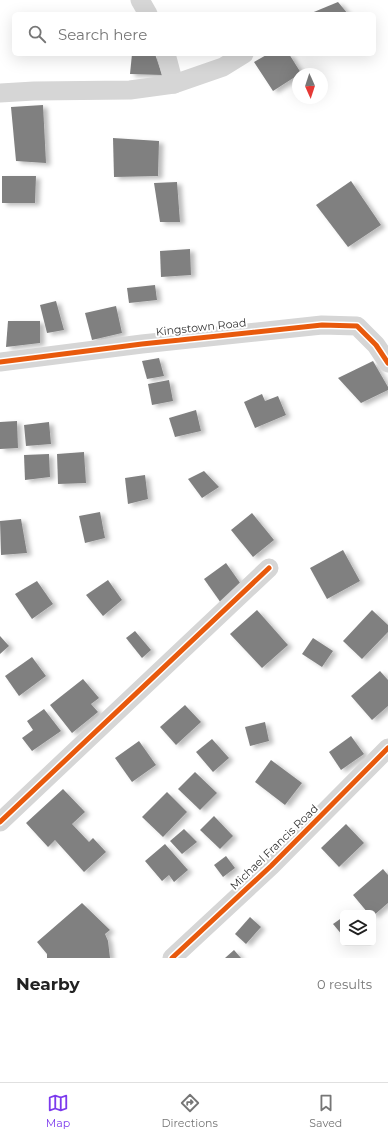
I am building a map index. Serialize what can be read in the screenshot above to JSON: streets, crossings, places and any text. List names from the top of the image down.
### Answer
{
  "streets": {
    "street": ["Kingstown Road", "Michael Francis Road"]
  },
  "north": "bottom",
  "page": {
    "search": "Search here",
    "heading": ["Nearby", "0 results"],
    "nav": ["Map", "Directions", "Saved"]
  }
}
